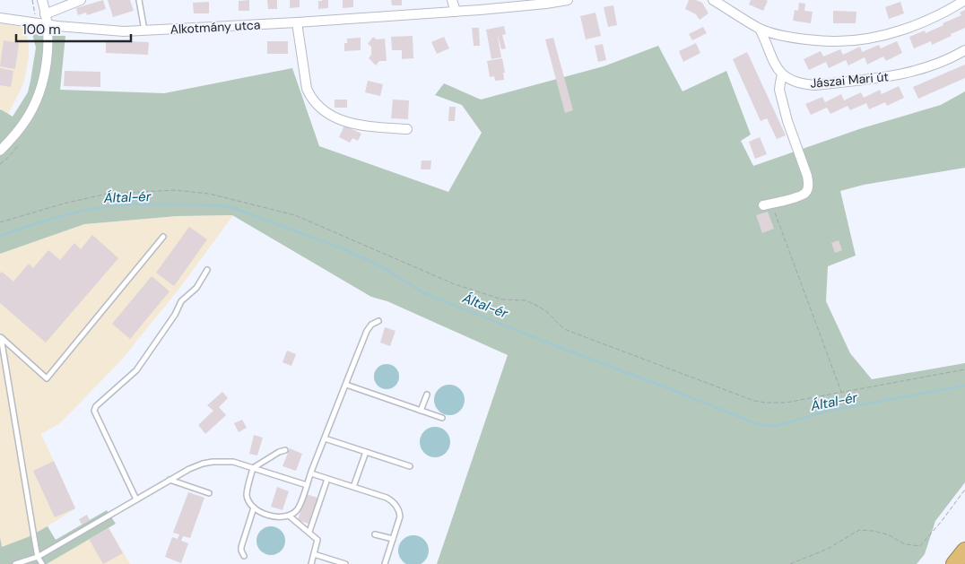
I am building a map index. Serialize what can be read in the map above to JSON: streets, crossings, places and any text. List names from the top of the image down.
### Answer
{
  "streets": {
    "street": ["Alkotmány utca", "Jászai Mari út"]
  },
  "water": ["Által-ér"],
  "scale_bar": "100 m"
}
